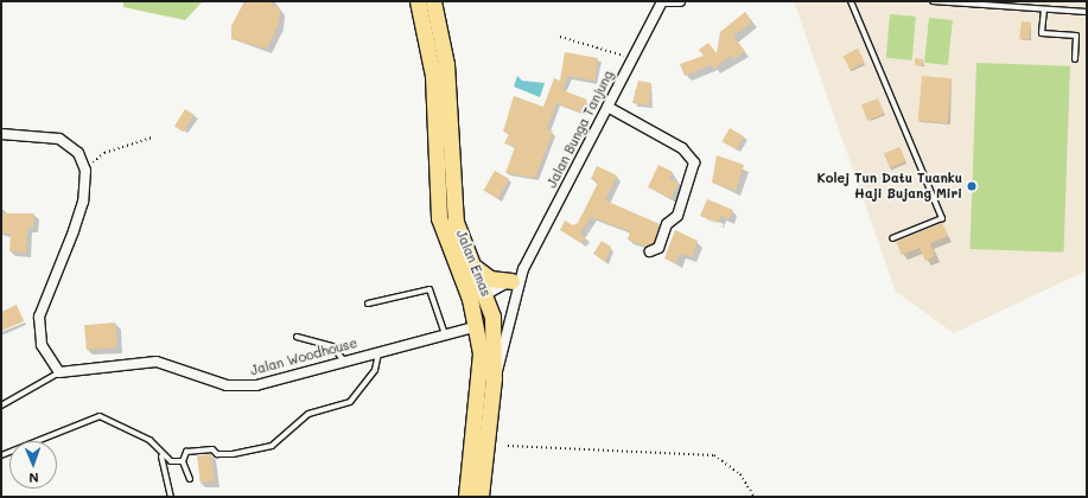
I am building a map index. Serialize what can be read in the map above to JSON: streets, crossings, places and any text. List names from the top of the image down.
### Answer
{
  "streets": {
    "main road": ["Jalan Emas"],
    "street": ["Jalan Bunga Tanjung", "Jalan Woodhouse"]
  },
  "crossings": [
    ["Jalan Emas", "Jalan Woodhouse"]
  ],
  "places": ["Kolej Tun Datu Tuanku Haji Bujang Miri"],
  "north": "bottom"
}
